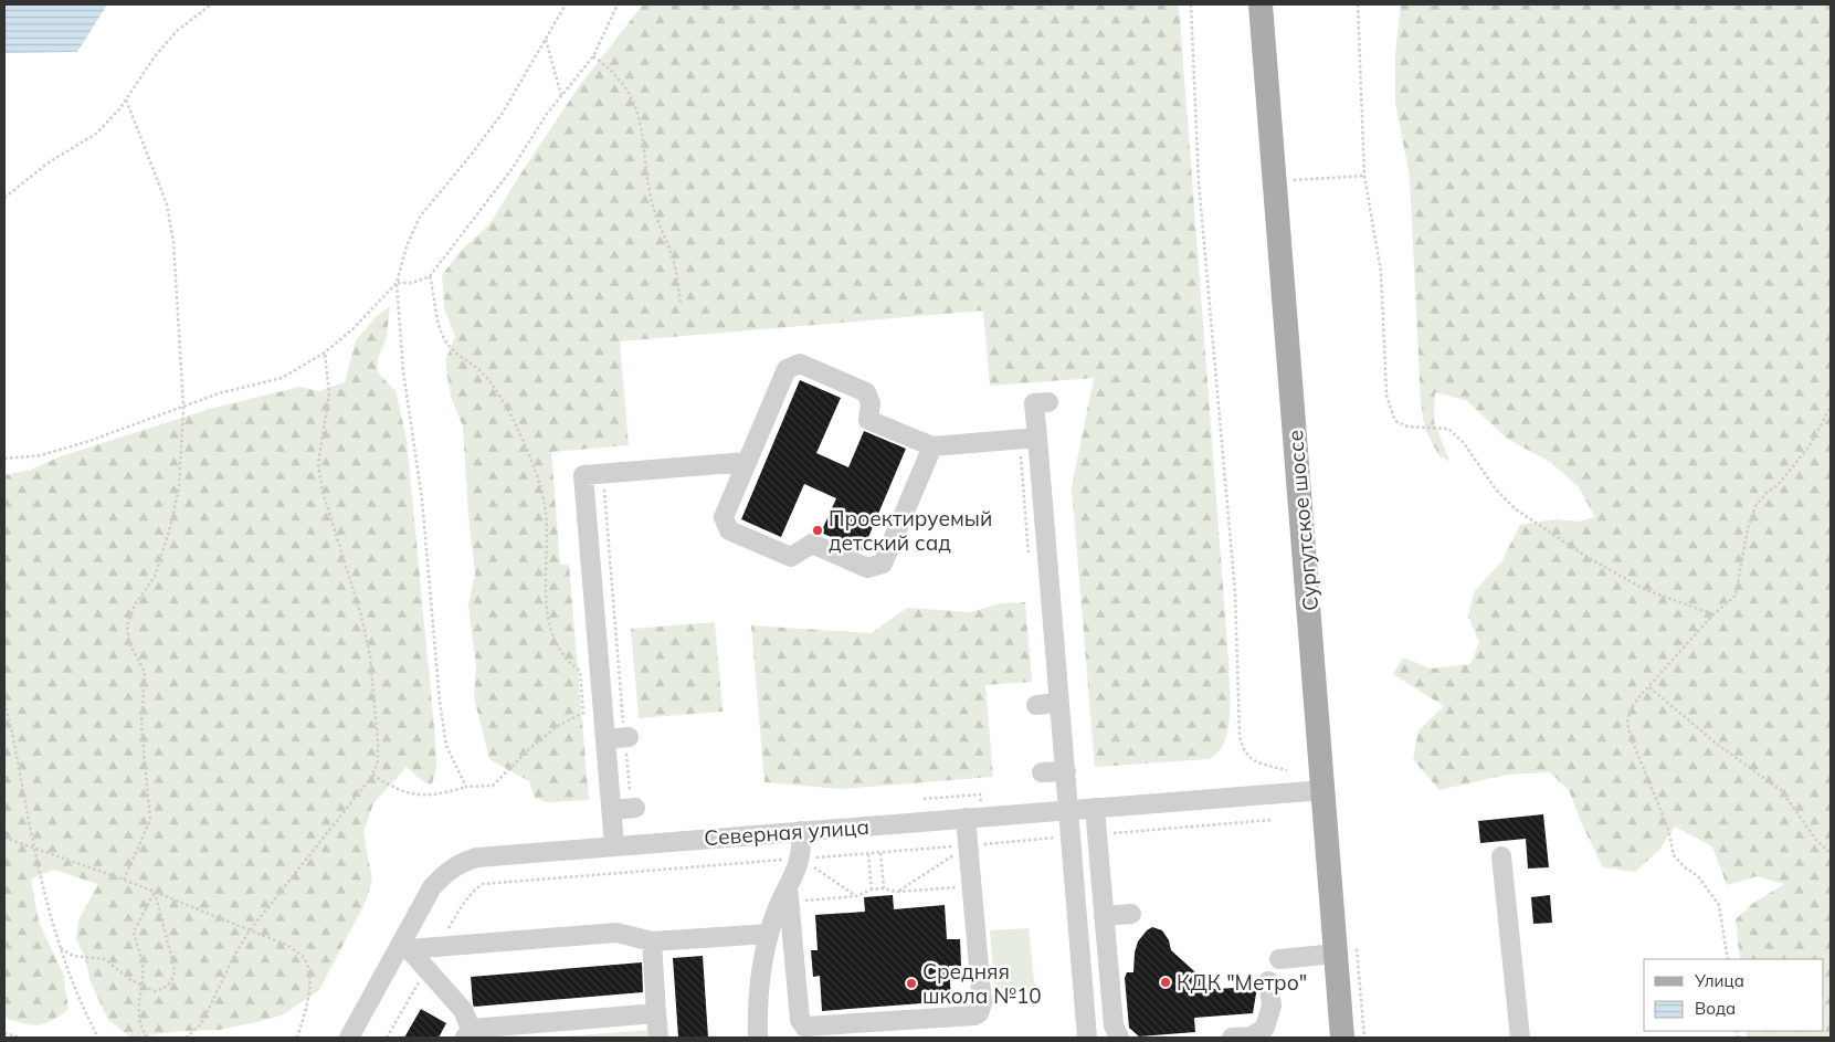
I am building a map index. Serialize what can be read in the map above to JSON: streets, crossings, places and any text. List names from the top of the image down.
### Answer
{
  "streets": {
    "main road": ["Сургутское шоссе"],
    "street": ["Северная улица"]
  },
  "crossings": [
    ["Сургутское шоссе", "Северная улица"]
  ],
  "places": ["Проектируемый детский сад", "КДК \"Метро\"", "Средняя школа №10"],
  "legend": ["Улица", "Вода"]
}
